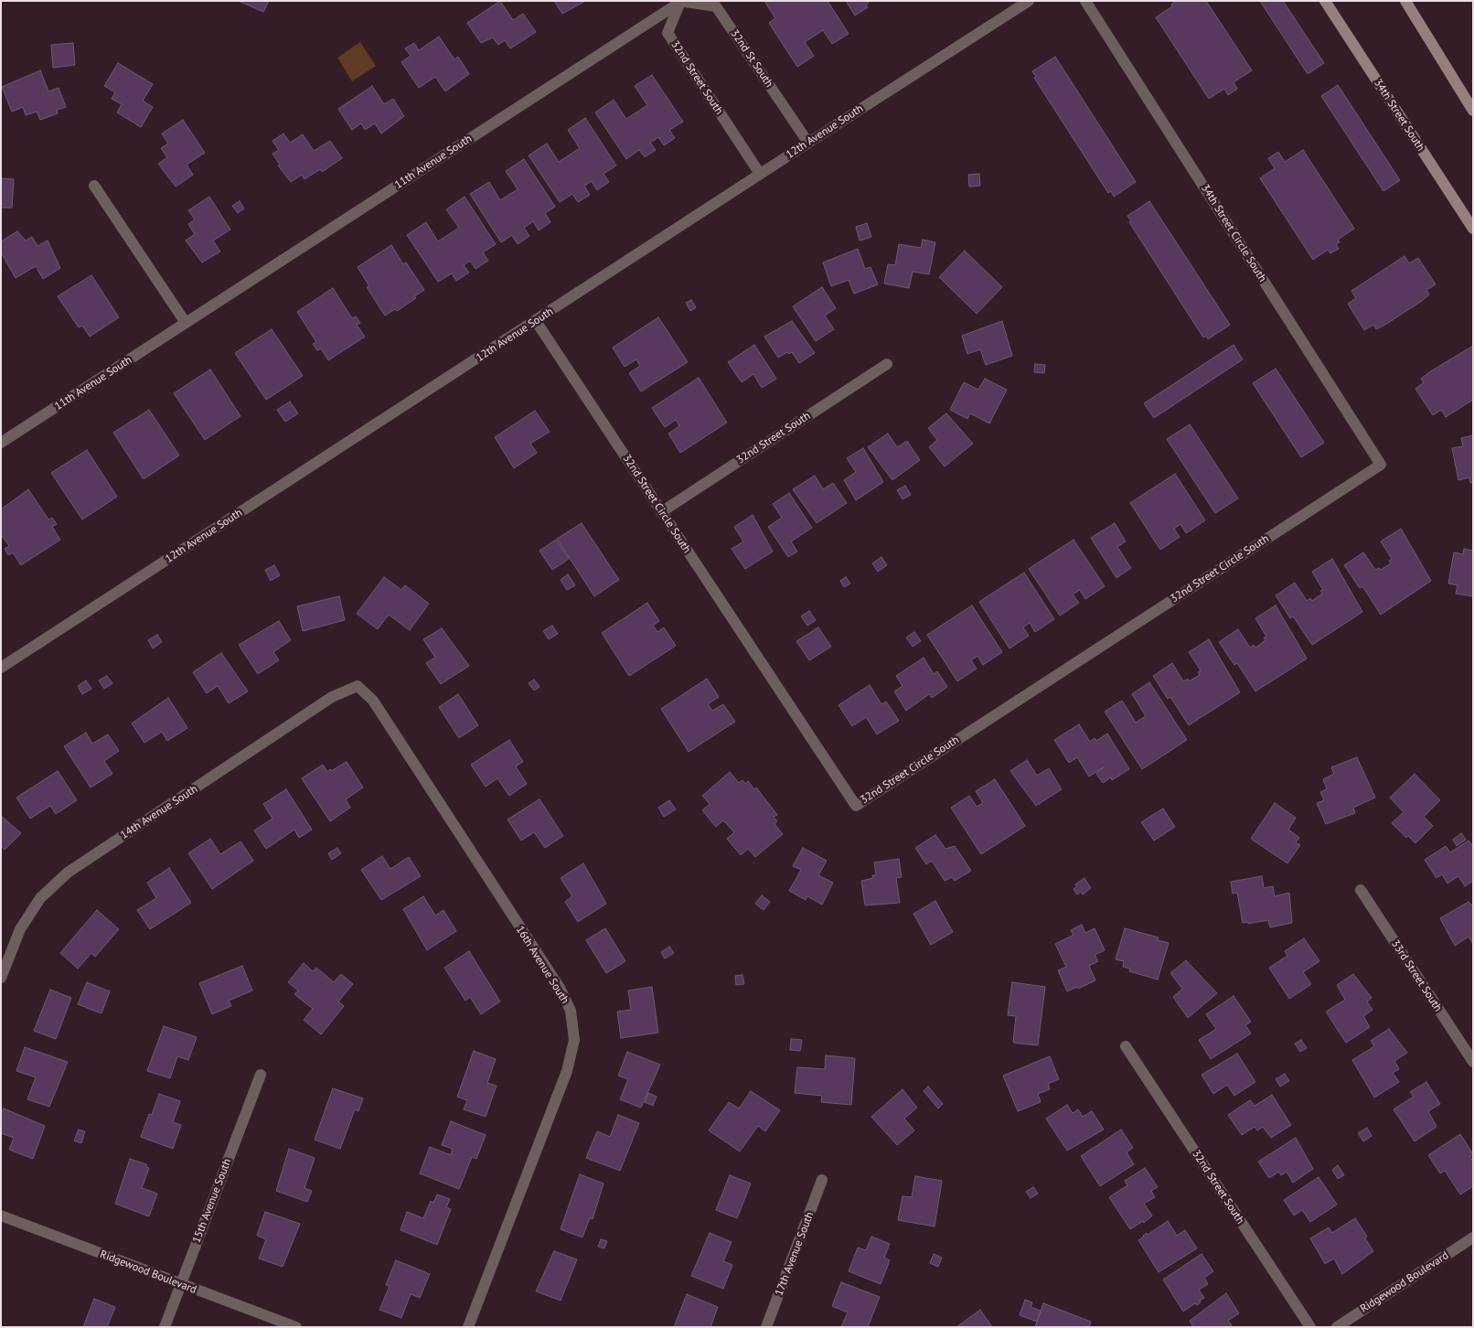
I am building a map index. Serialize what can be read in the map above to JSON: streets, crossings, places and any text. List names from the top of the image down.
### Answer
{
  "streets": {
    "main road": ["34th Street South"],
    "street": [
      "32nd St South",
      "32nd Street South",
      "12th Avenue South",
      "11th Avenue South",
      "34th Street Circle South",
      "32nd Street Circle South",
      "14th Avenue South",
      "16th Avenue South",
      "33rd Street South",
      "15th Avenue South",
      "17th Avenue South",
      "Ridgewood Boulevard"
    ]
  },
  "crossings": [
    ["32nd St South", "32nd Street South"],
    ["32nd St South", "12th Avenue South"],
    ["32nd St South", "11th Avenue South"],
    ["32nd Street South", "12th Avenue South"],
    ["32nd Street South", "11th Avenue South"],
    ["32nd Street South", "32nd Street Circle South"],
    ["12th Avenue South", "32nd Street Circle South"],
    ["34th Street Circle South", "32nd Street Circle South"],
    ["14th Avenue South", "16th Avenue South"],
    ["15th Avenue South", "Ridgewood Boulevard"]
  ]
}
